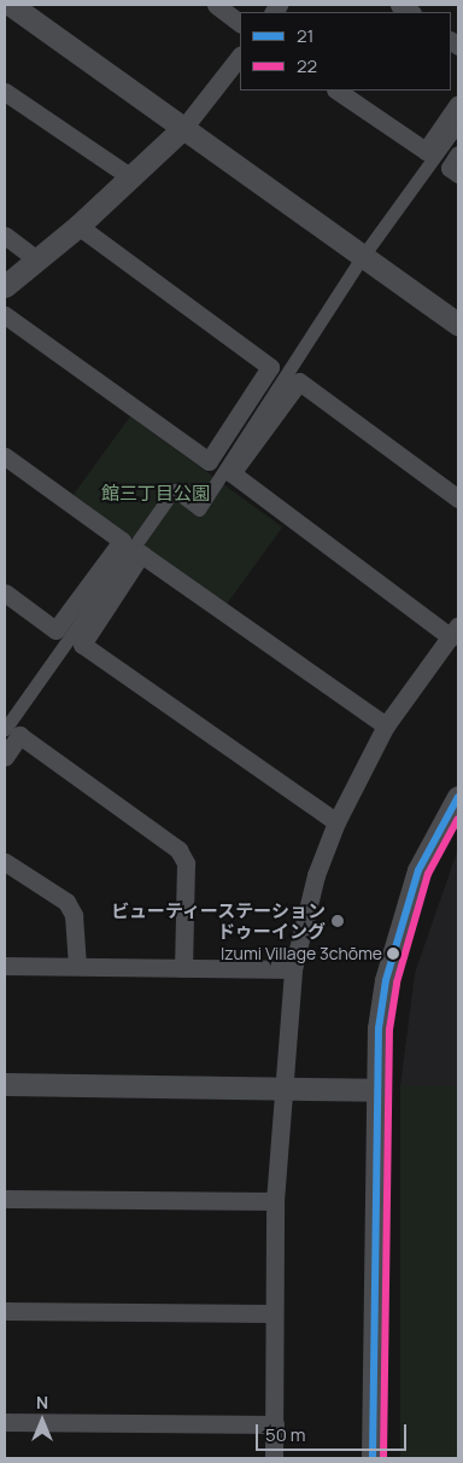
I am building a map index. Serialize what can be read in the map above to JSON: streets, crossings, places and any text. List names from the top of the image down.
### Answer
{
  "parks": ["館三丁目公園"],
  "places": ["ビューティーステーション ドゥーイング", "Izumi Village 3chōme"],
  "lines": ["transit line 21", "transit line 22"],
  "legend": ["21", "22"],
  "scale_bar": "50 m",
  "north": "top"
}
